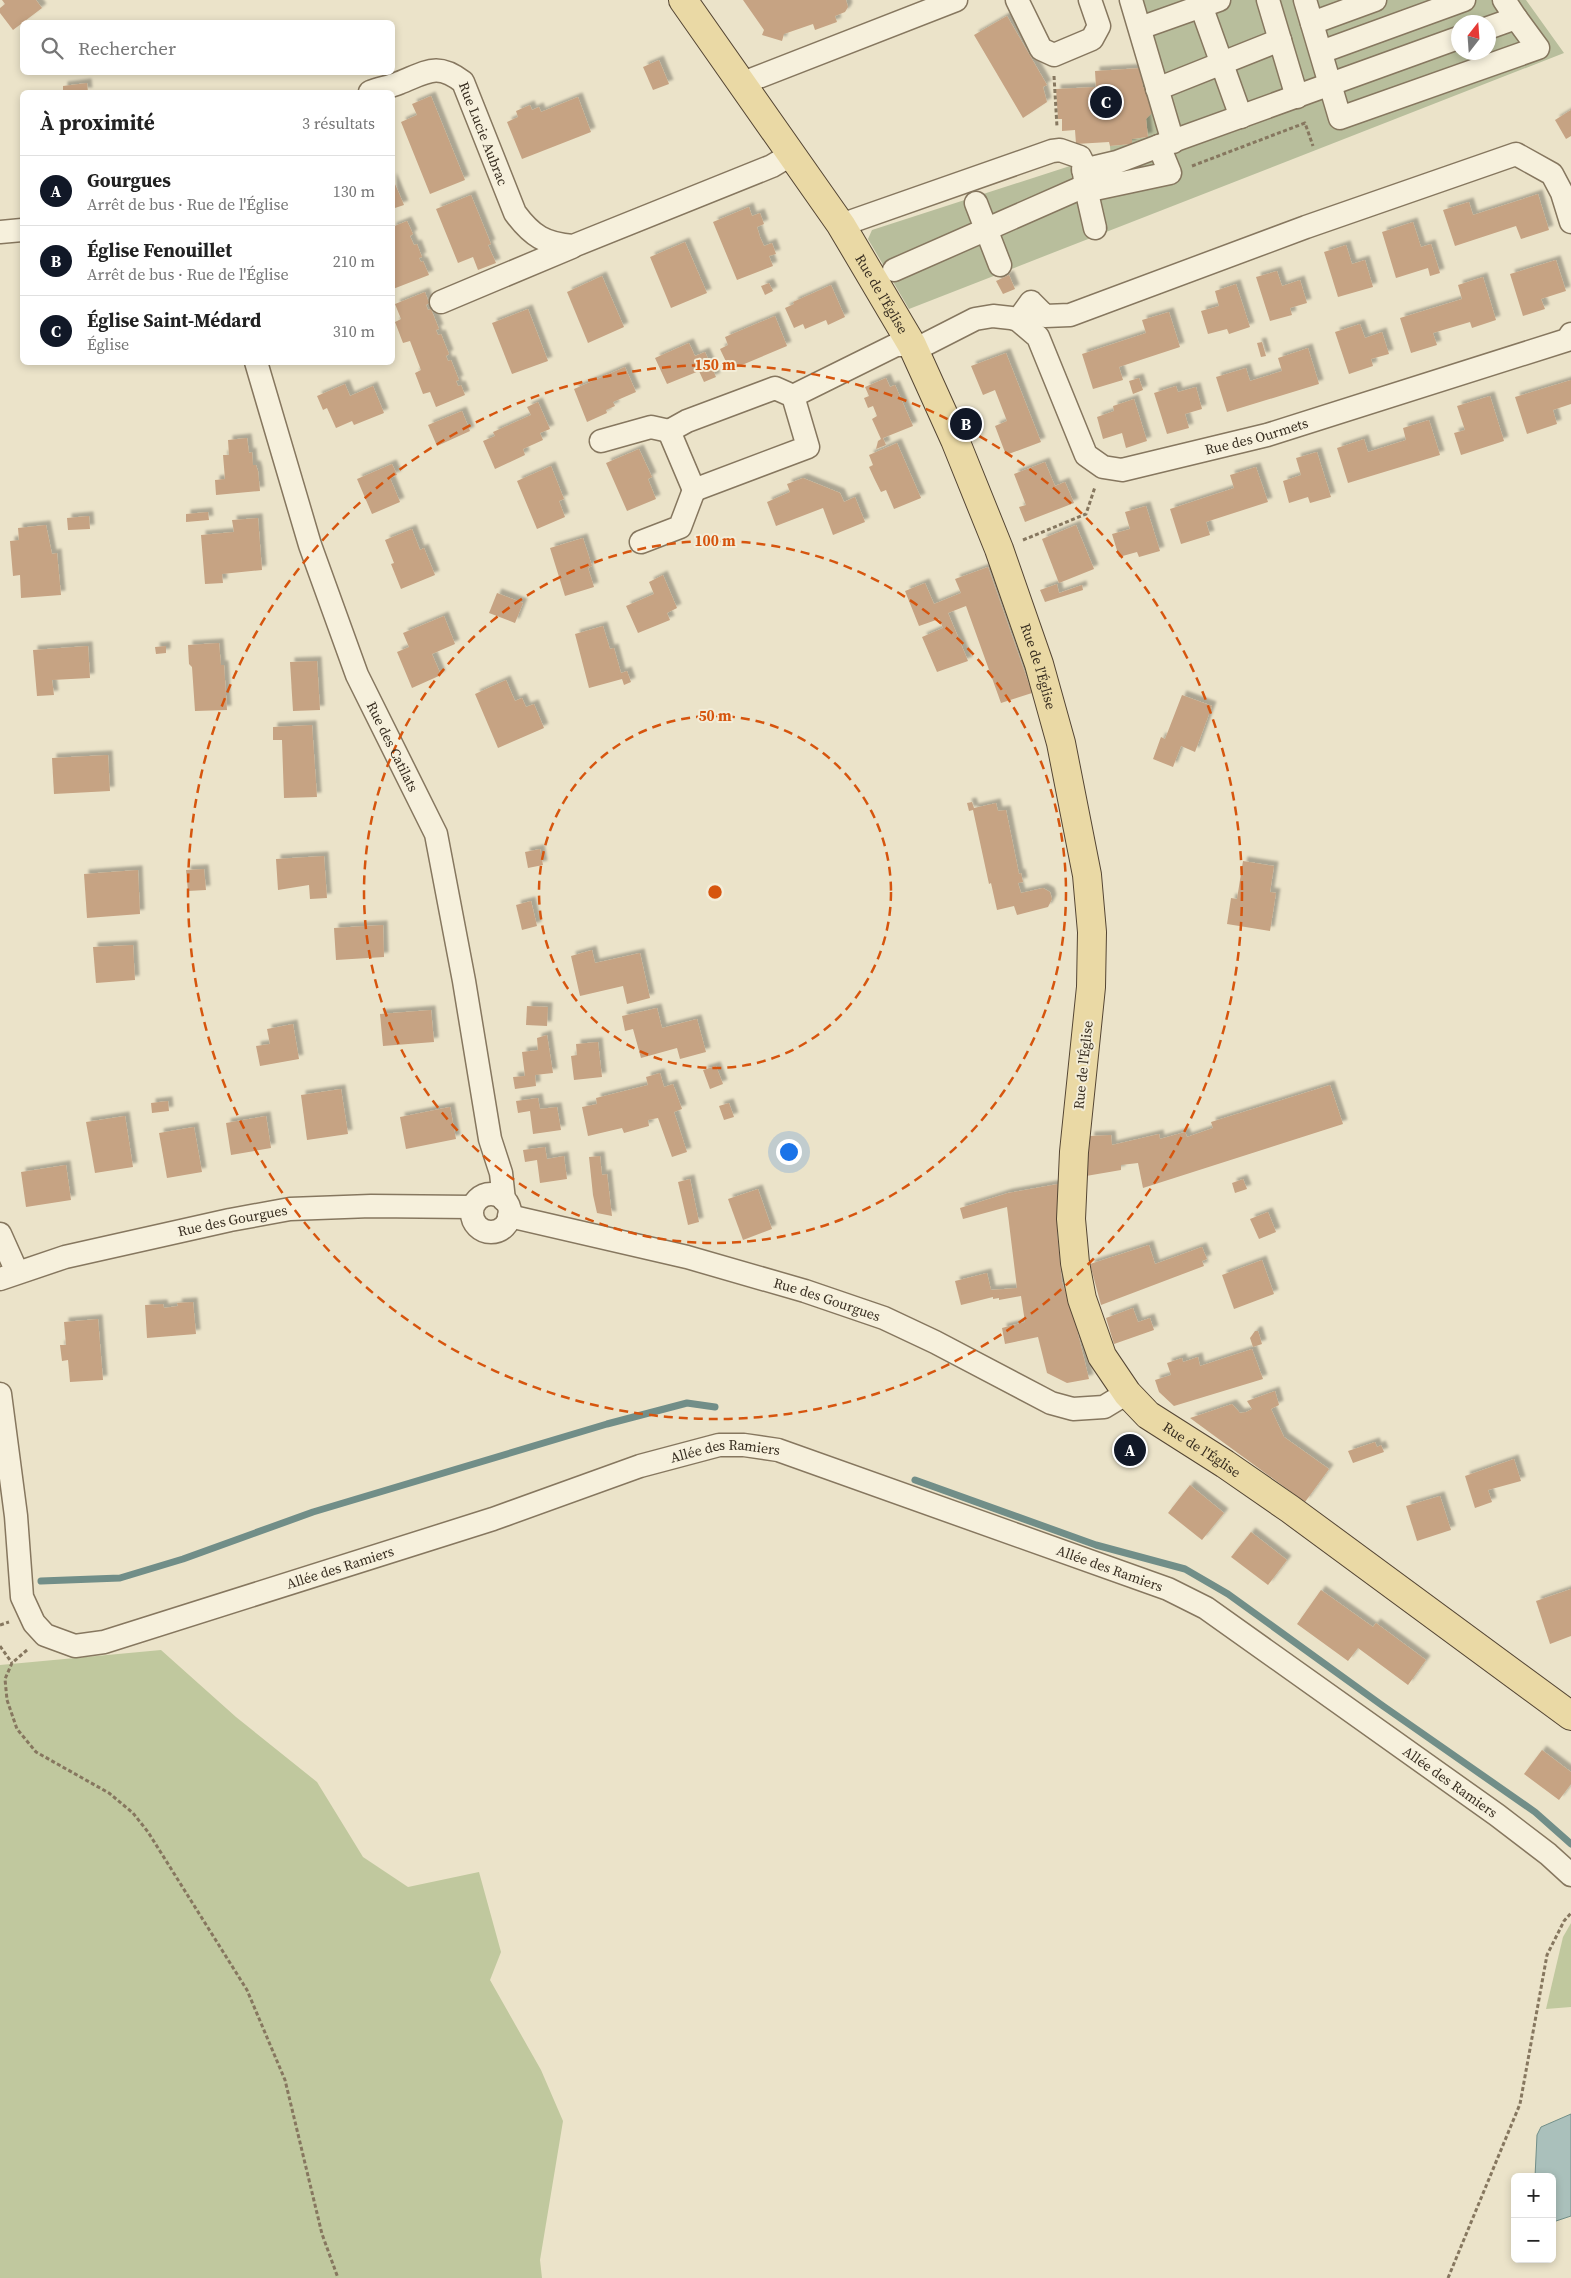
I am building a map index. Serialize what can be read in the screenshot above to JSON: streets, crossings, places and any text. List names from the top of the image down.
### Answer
{
  "streets": {
    "main road": ["Rue de l'Église"],
    "street": [
      "Rue Lucie Aubrac",
      "Rue des Ourmets",
      "Rue des Catilats",
      "Rue des Gourgues",
      "Allée des Ramiers"
    ]
  },
  "crossings": [
    ["Rue de l'Église", "Rue des Gourgues"],
    ["Rue des Catilats", "Rue des Gourgues"]
  ],
  "north": "top",
  "page": {
    "search": "Rechercher",
    "pins": ["C", "B", "A"],
    "heading": ["À proximité", "3 résultats"],
    "list": [
      {
        "mark": "A",
        "name": "Gourgues",
        "note": "Arrêt de bus · Rue de l'Église",
        "value": "130 m"
      },
      {
        "mark": "B",
        "name": "Église Fenouillet",
        "note": "Arrêt de bus · Rue de l'Église",
        "value": "210 m"
      },
      {
        "mark": "C",
        "name": "Église Saint-Médard",
        "note": "Église",
        "value": "310 m"
      }
    ],
    "map_buttons": ["+", "−"]
  },
  "rings": ["150 m", "100 m", "50 m"]
}
